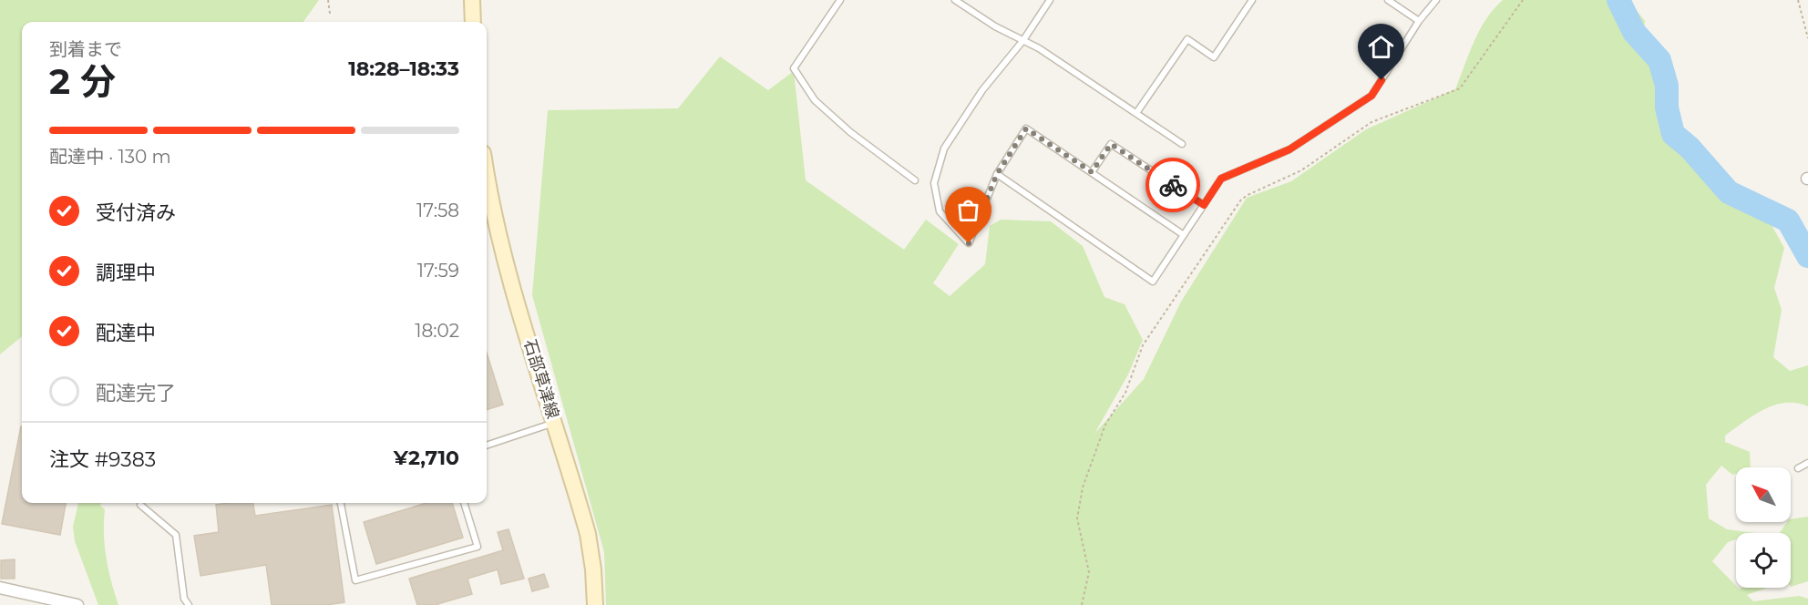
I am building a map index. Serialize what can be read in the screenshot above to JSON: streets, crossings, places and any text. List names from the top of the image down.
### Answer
{
  "streets": {
    "main road": ["石部草津線"]
  },
  "north": "top left",
  "page": {
    "heading": ["2 分", "到着まで", "18:28–18:33"],
    "panel": ["注文 #9383", "¥2,710"],
    "bar": "配達中 · 130 m",
    "list": [
      ["受付済み", "17:58"],
      ["調理中", "17:59"],
      ["配達中", "18:02"],
      "配達完了"
    ]
  }
}
